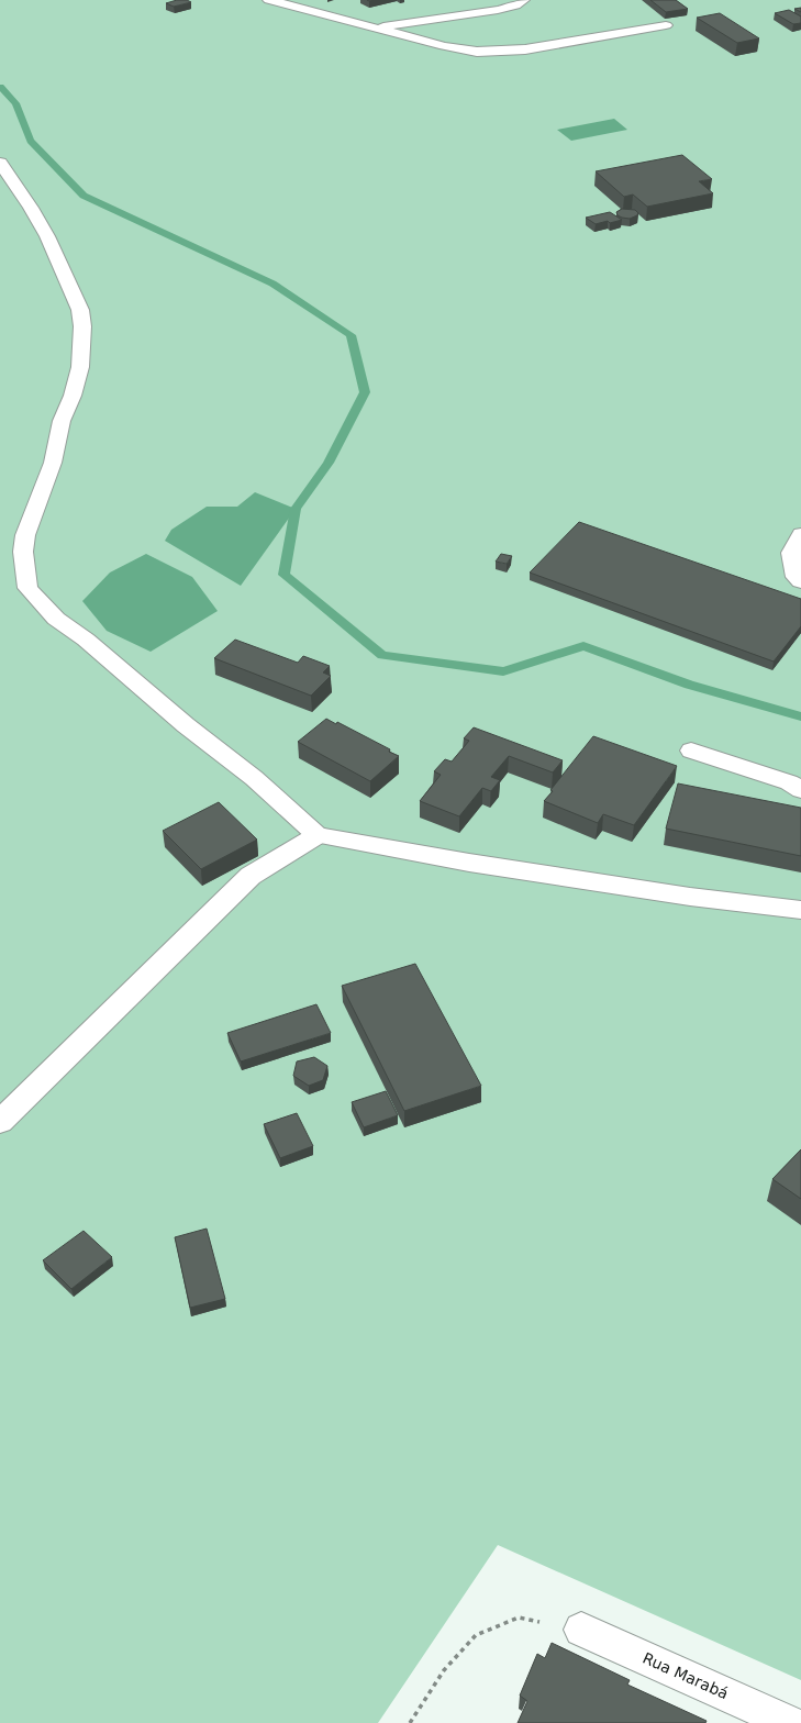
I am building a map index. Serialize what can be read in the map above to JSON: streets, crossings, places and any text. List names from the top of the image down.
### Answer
{
  "streets": {
    "main road": ["Rua Marabá"]
  }
}
